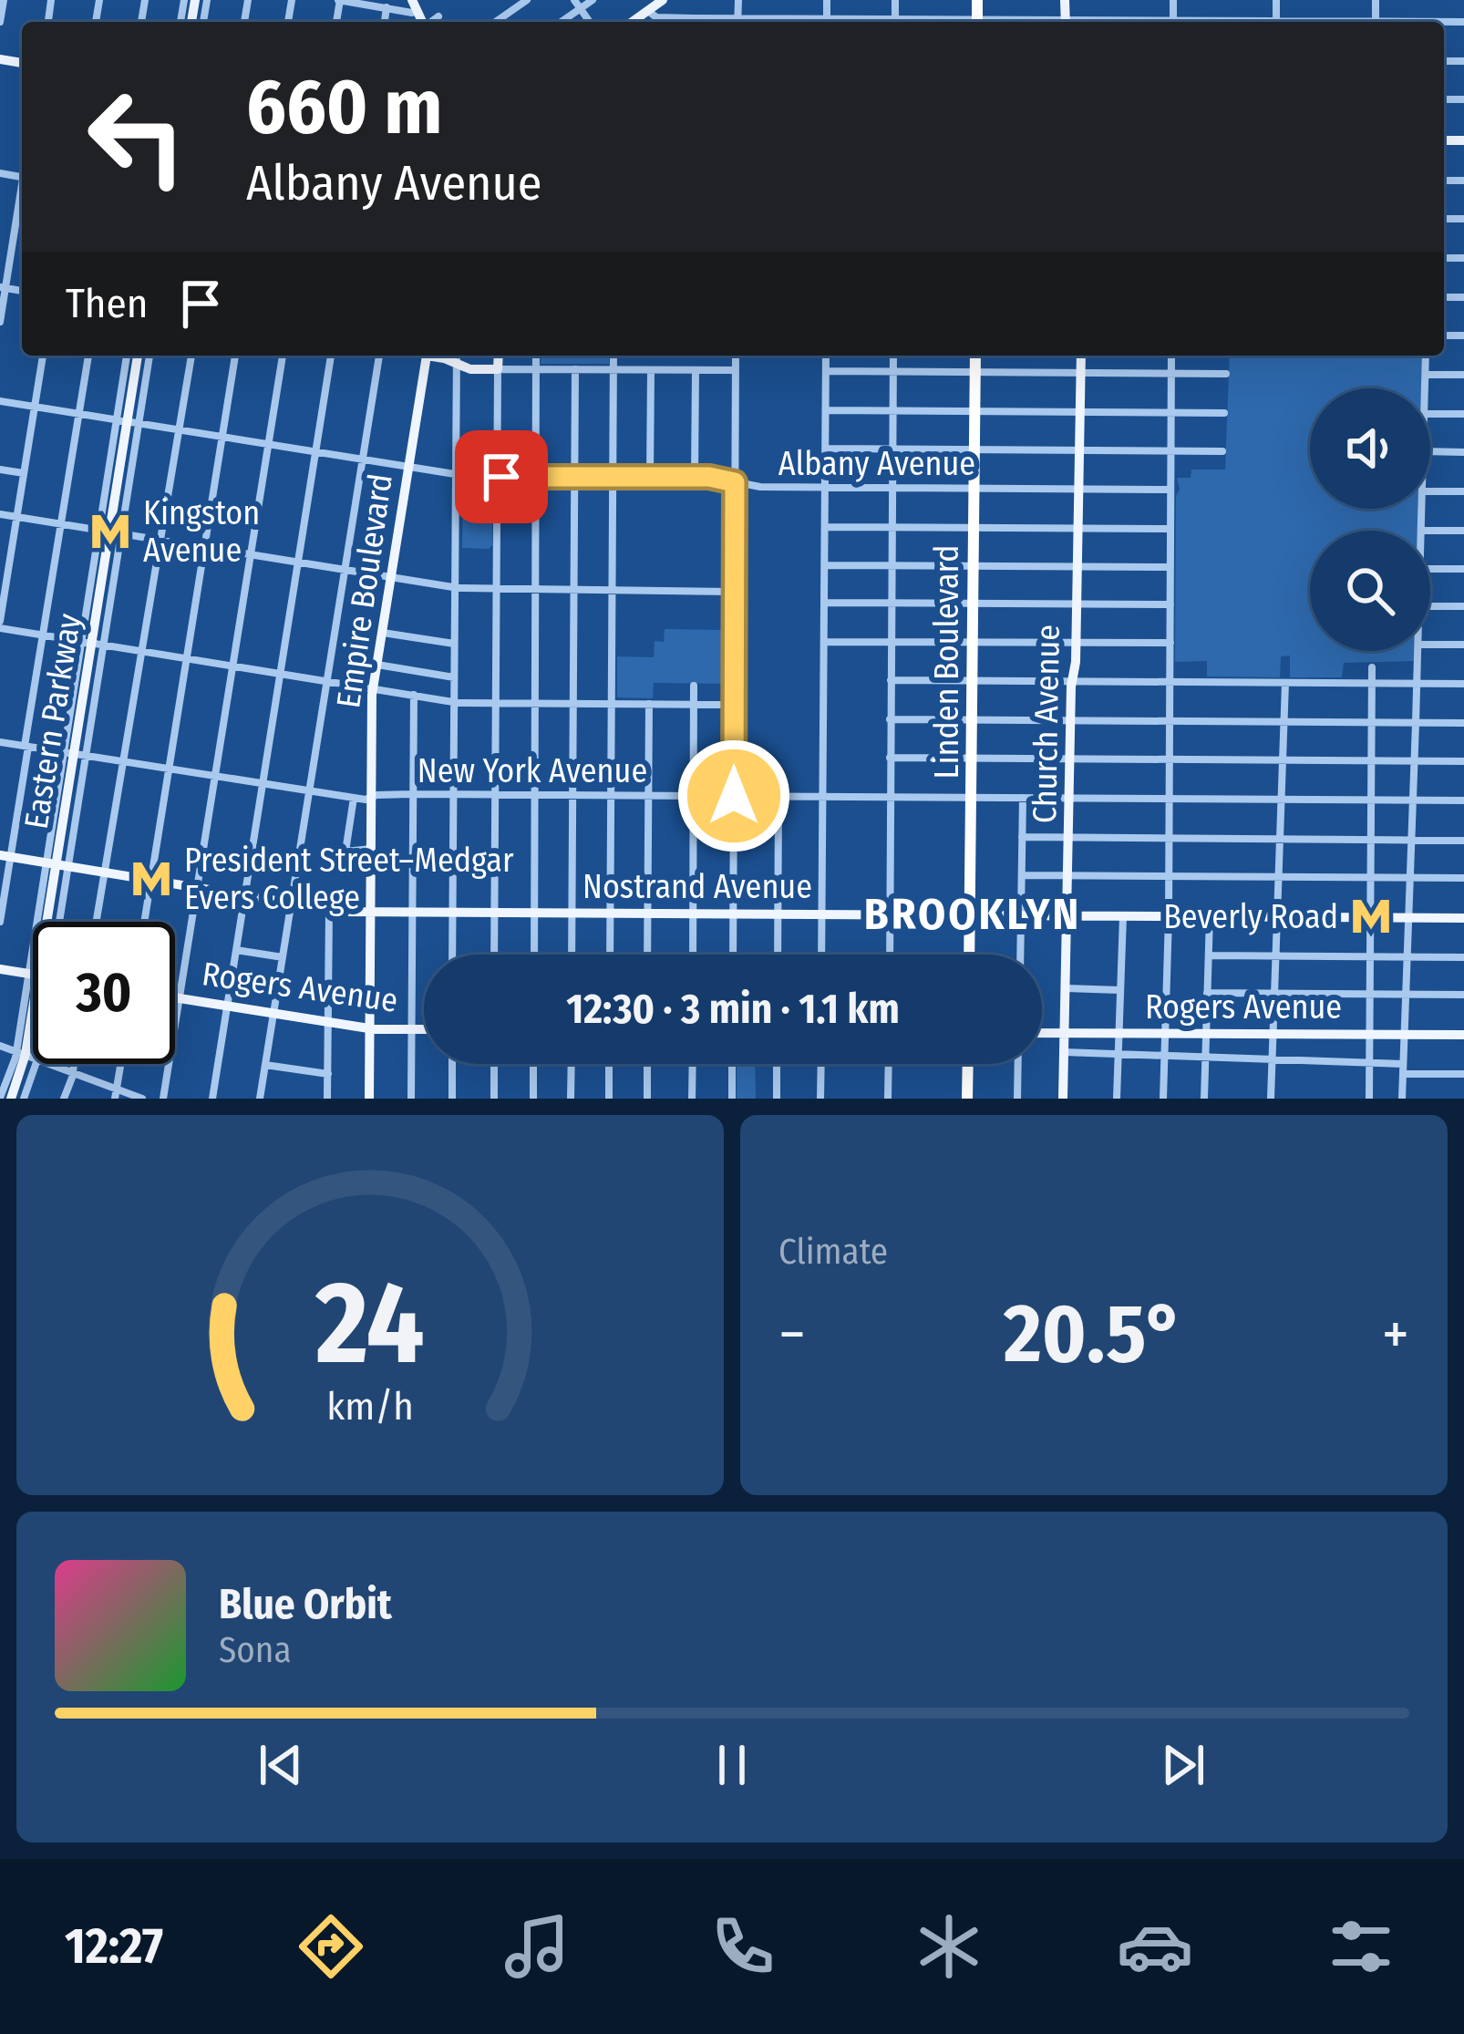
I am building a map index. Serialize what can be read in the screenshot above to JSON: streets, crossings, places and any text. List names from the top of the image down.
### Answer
{
  "streets": {
    "highway": ["Linden Boulevard"],
    "main road": [
      "Empire Boulevard",
      "Eastern Parkway",
      "Church Avenue",
      "Nostrand Avenue",
      "Rogers Avenue"
    ],
    "street": ["Albany Avenue", "New York Avenue"]
  },
  "crossings": [
    ["Albany Avenue", "Empire Boulevard"],
    ["Albany Avenue", "Linden Boulevard"],
    ["Albany Avenue", "Eastern Parkway"],
    ["Albany Avenue", "Church Avenue"],
    ["Empire Boulevard", "New York Avenue"],
    ["Empire Boulevard", "Nostrand Avenue"],
    ["Empire Boulevard", "Rogers Avenue"],
    ["Linden Boulevard", "New York Avenue"],
    ["Linden Boulevard", "Nostrand Avenue"],
    ["Eastern Parkway", "New York Avenue"],
    ["Eastern Parkway", "Nostrand Avenue"],
    ["Church Avenue", "New York Avenue"],
    ["Church Avenue", "Nostrand Avenue"],
    ["Church Avenue", "Rogers Avenue"]
  ],
  "districts": ["BROOKLYN"],
  "places": {
    "metro station": ["Kingston Avenue", "President Street–Medgar Evers College", "Beverly Road"]
  },
  "page": {
    "turn": ["660 m", "Albany Avenue"],
    "then": "Then",
    "limit": "30",
    "trip": "12:30 · 3 min · 1.1 km",
    "tile": "Climate",
    "heat": ["−", "20.5°", "+"],
    "song": ["Blue Orbit", "Sona"],
    "tabs": "12:27",
    "gauge": ["24", "km/h"]
  }
}
